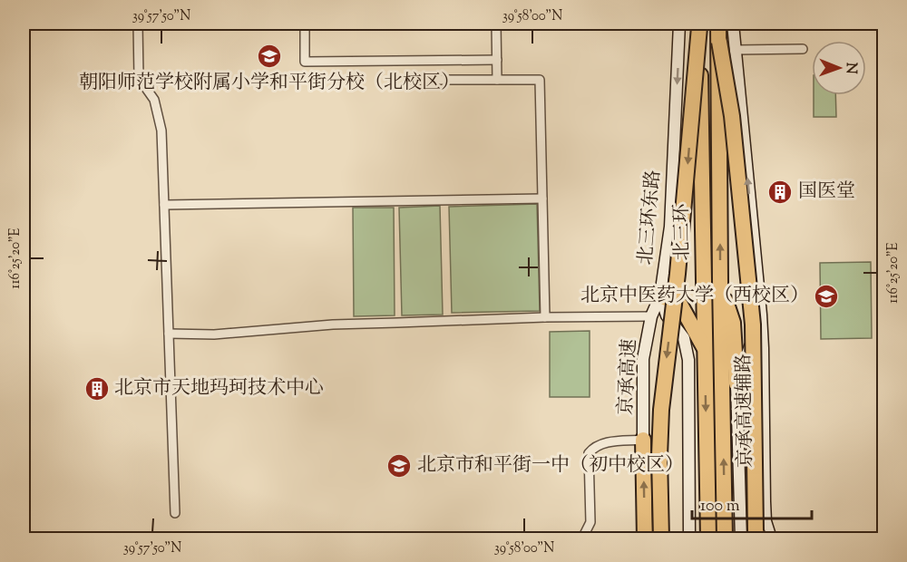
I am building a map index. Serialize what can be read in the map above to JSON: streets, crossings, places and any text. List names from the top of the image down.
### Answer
{
  "streets": {
    "highway": ["北三环"],
    "street": ["北三环东路", "京承高速", "京承高速辅路"]
  },
  "crossings": [
    ["北三环东路", "京承高速"]
  ],
  "places": {
    "school or university": ["朝阳师范学校附属小学和平街分校（北校区）", "北京中医药大学（西校区）", "北京市和平街一中（初中校区）"],
    "building": ["国医堂", "北京市天地玛珂技术中心"]
  },
  "scale_bar": "100 m",
  "north": "right",
  "coordinates": ["39°57'50\"N", "39°58'00\"N", "116°25'20\"E"]
}
